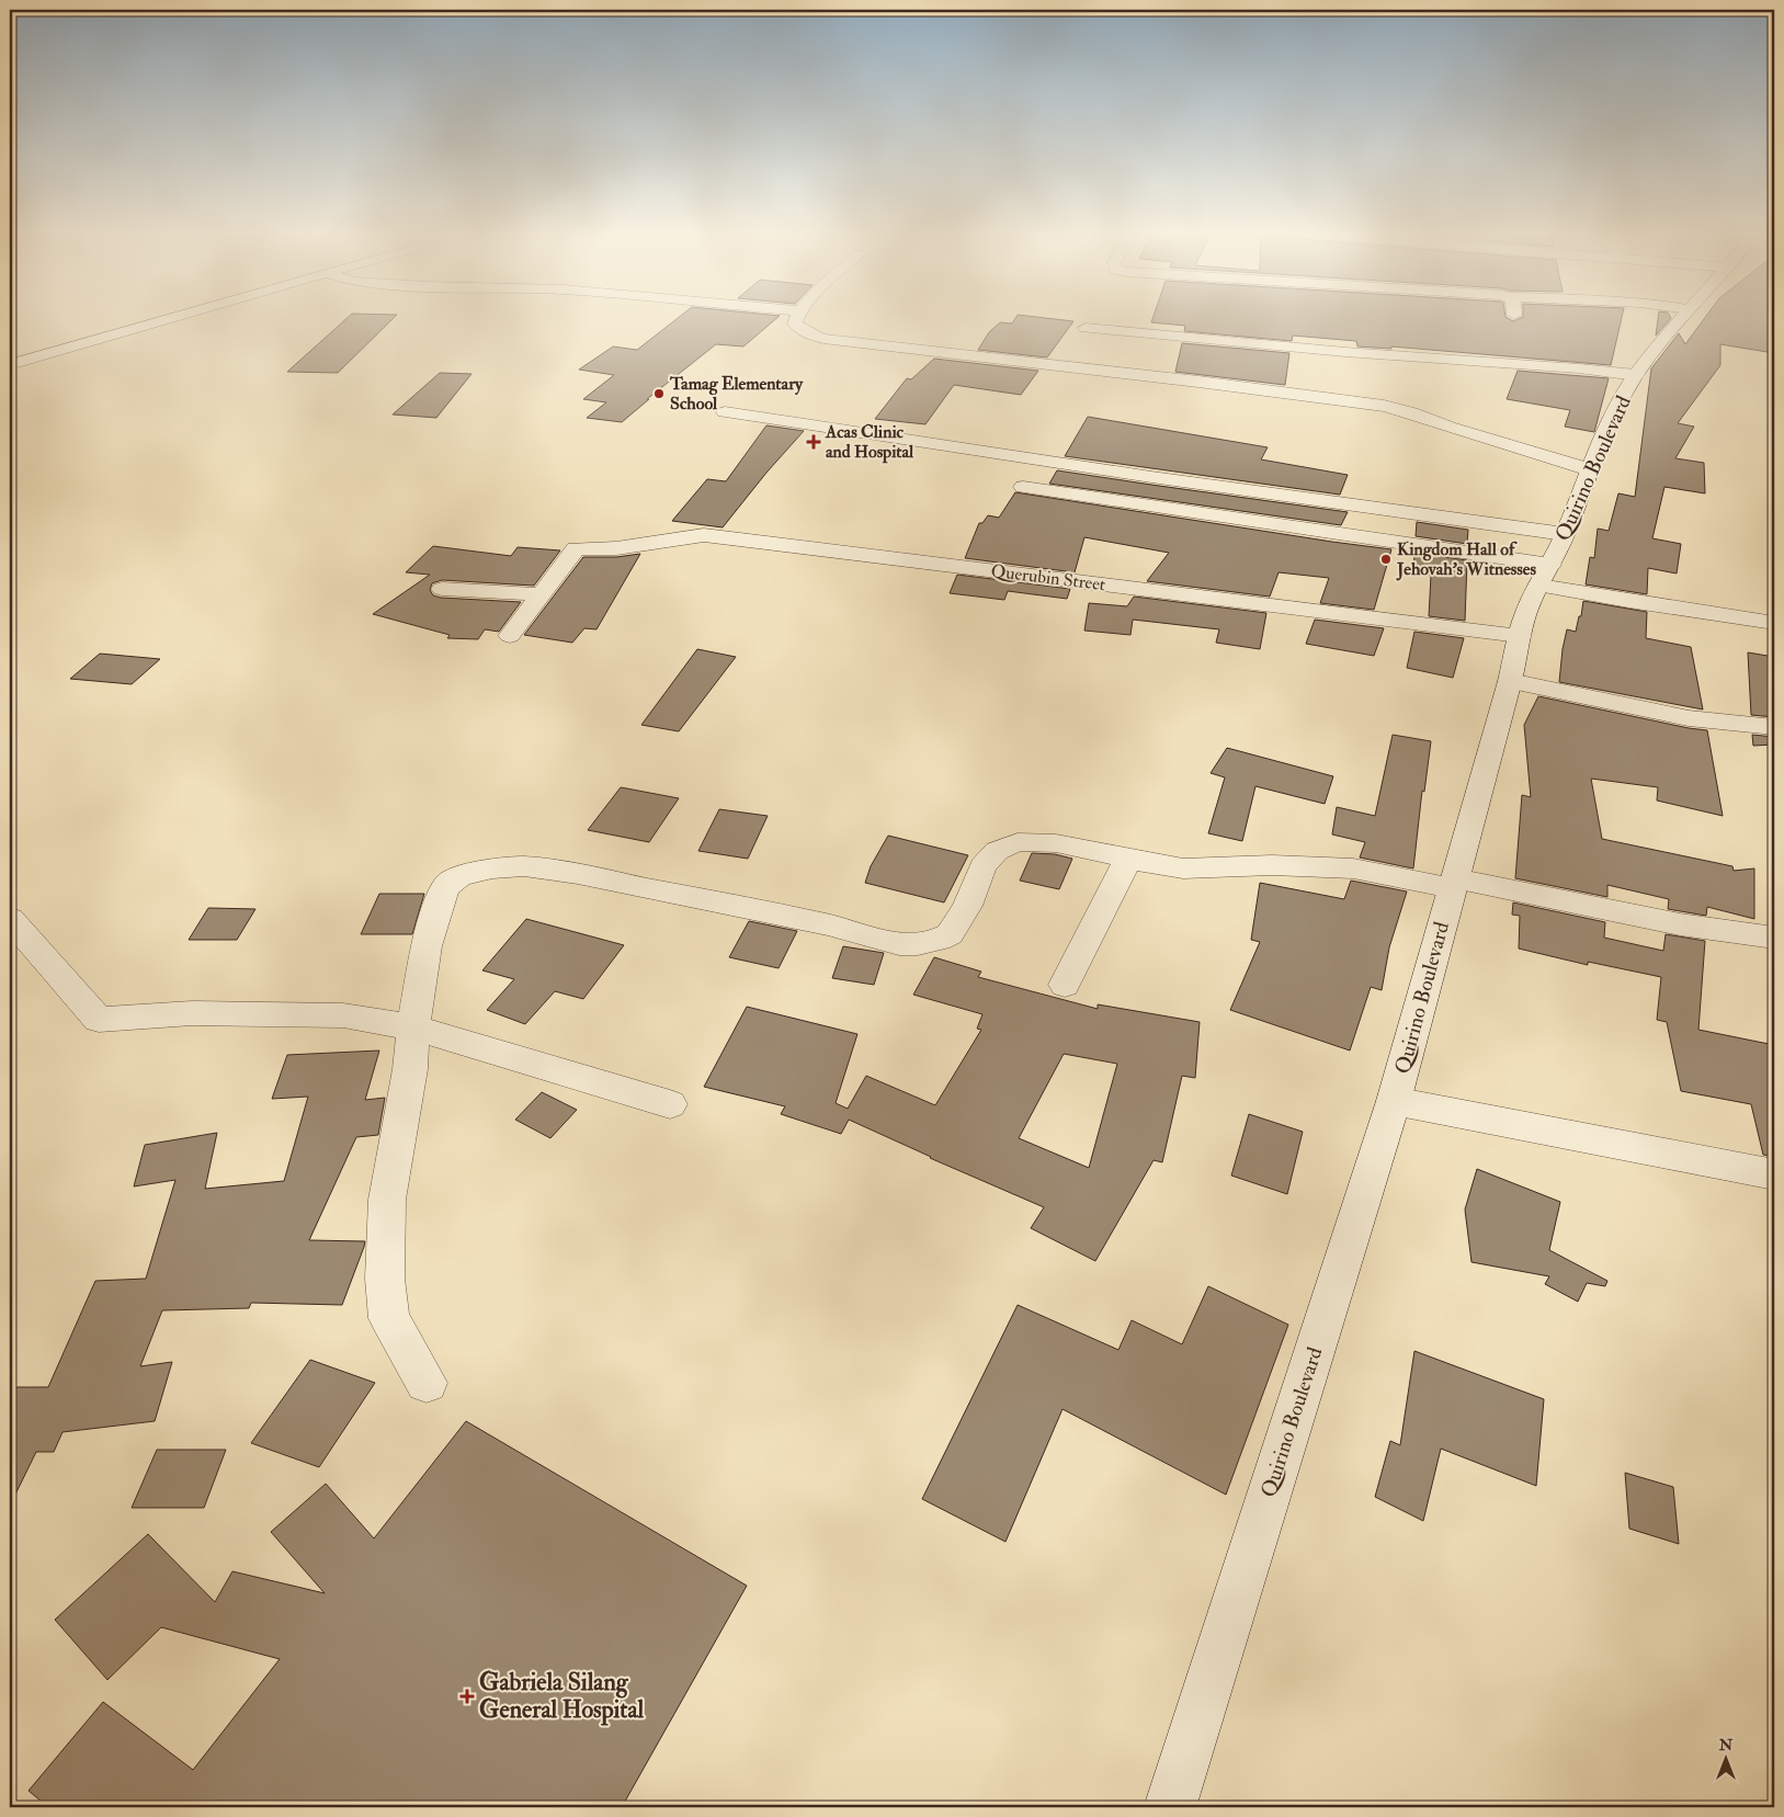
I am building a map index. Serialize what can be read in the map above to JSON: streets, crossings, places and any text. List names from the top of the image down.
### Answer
{
  "streets": {
    "street": ["Quirino Boulevard", "Querubin Street"]
  },
  "crossings": [
    ["Quirino Boulevard", "Querubin Street"]
  ],
  "places": {
    "other": ["Tamag Elementary School", "Kingdom Hall of Jehovah's Witnesses"],
    "health": ["Acas Clinic and Hospital", "Gabriela Silang General Hospital"]
  },
  "north": "top"
}
